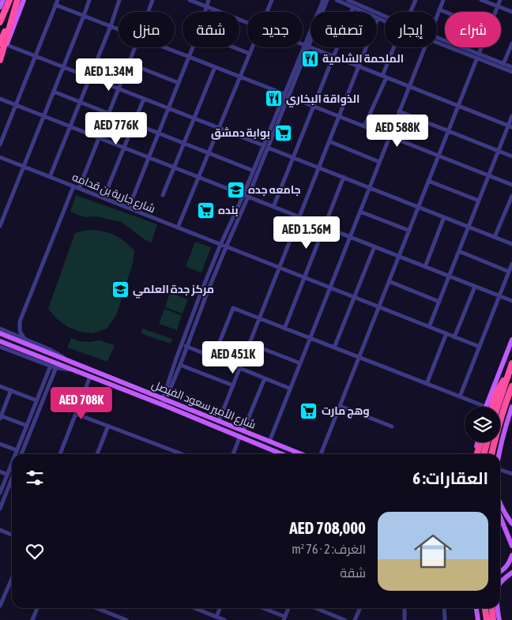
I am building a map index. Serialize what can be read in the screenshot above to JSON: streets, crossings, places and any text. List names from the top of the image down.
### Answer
{
  "streets": {
    "main road": ["شارع الأمير سعود الفيصل"],
    "street": ["شارع جارية بن قدامه"]
  },
  "places": {
    "restaurant": ["الملحمة الشامية", "الذواقة البخاري"],
    "supermarket": ["بوابة دمشق", "بنده", "وهج مارت"],
    "school or university": ["جامعه جده", "مركز جدة العلمي"]
  },
  "page": {
    "chip": [
      "شراء",
      "إيجار",
      "تصفية",
      "جديد",
      "شقة",
      "منزل"
    ],
    "price": [
      "AED 1.34M",
      "AED 776K",
      "AED 588K",
      "AED 1.56M",
      "AED 451K",
      "AED 708K"
    ],
    "heading": "العقارات: 6",
    "list": [
      {
        "name": "AED 708,000",
        "note": "الغرف: 2 · 76 m² · شقة"
      }
    ]
  }
}
